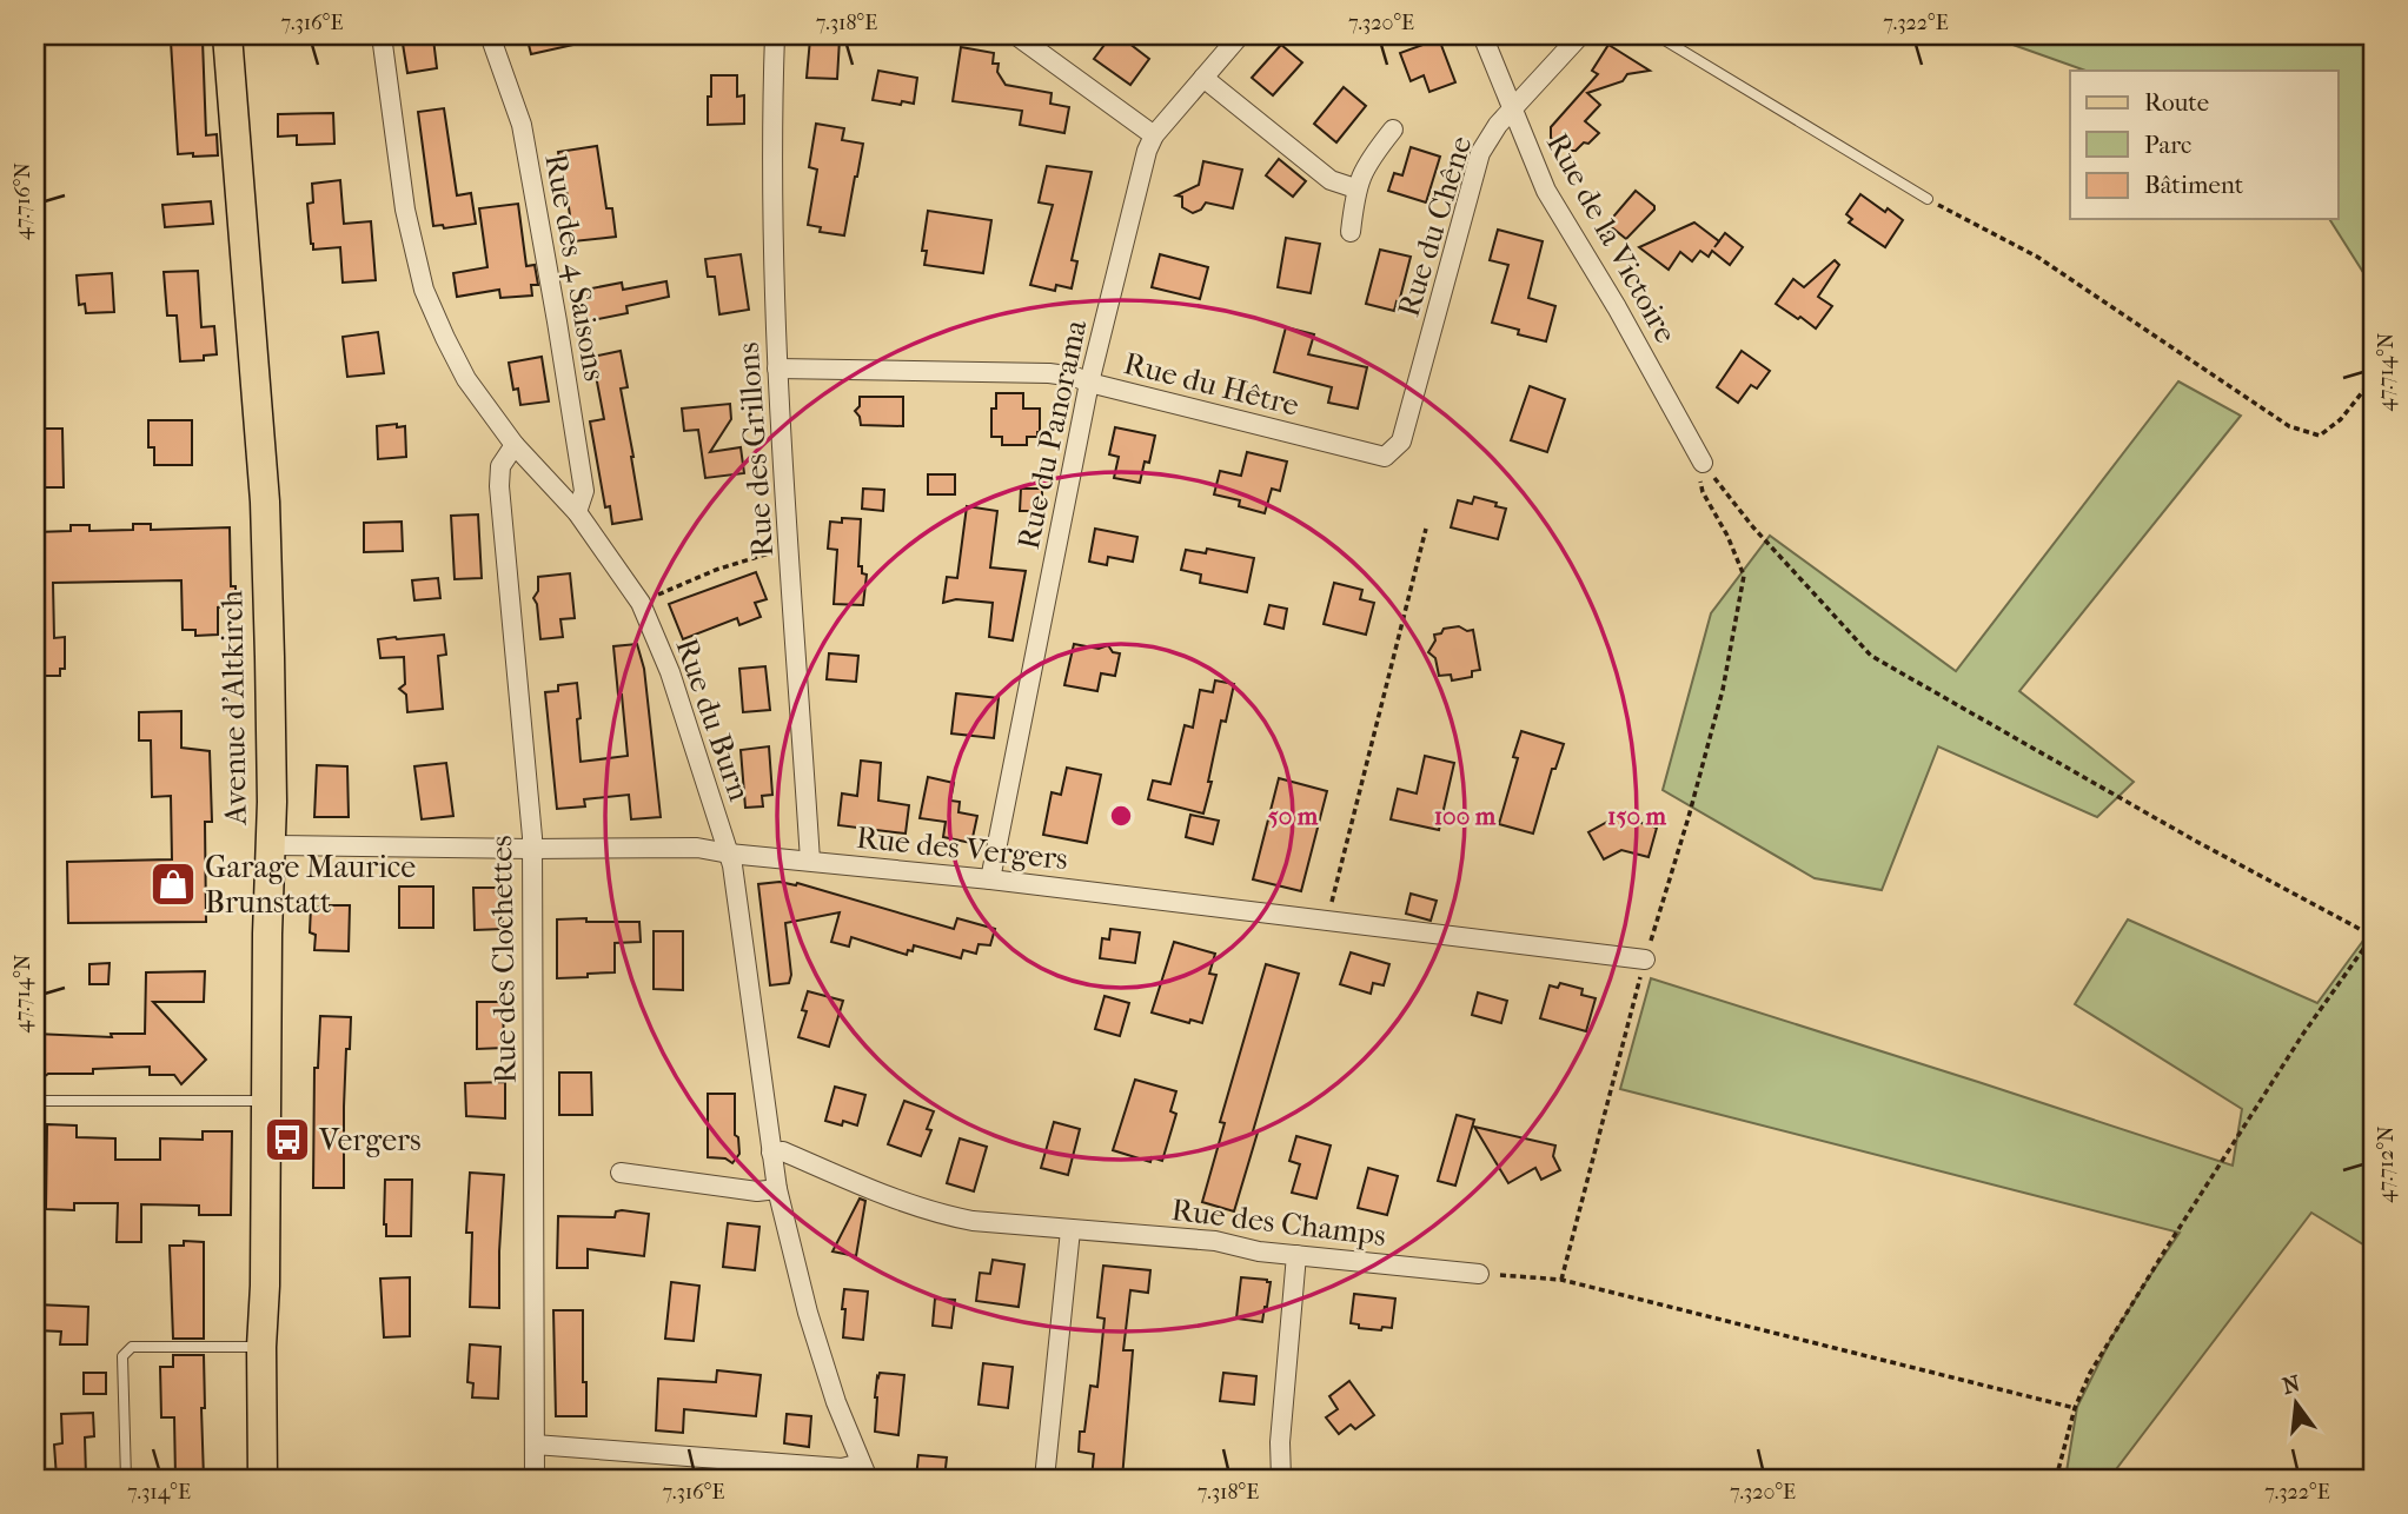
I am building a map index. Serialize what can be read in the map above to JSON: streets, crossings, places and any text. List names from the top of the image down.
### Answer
{
  "streets": {
    "main road": ["Avenue d'Altkirch"],
    "street": [
      "Rue du Chêne",
      "Rue de la Victoire",
      "Rue des 4 Saisons",
      "Rue du Hêtre",
      "Rue du Panorama",
      "Rue des Grillons",
      "Rue du Burn",
      "Rue des Vergers",
      "Rue des Clochettes",
      "Rue des Champs"
    ]
  },
  "crossings": [
    ["Rue du Chêne", "Rue de la Victoire"],
    ["Rue du Chêne", "Rue du Hêtre"],
    ["Rue des 4 Saisons", "Rue du Burn"],
    ["Rue du Hêtre", "Rue du Panorama"],
    ["Rue du Hêtre", "Rue des Grillons"],
    ["Rue du Panorama", "Rue des Vergers"],
    ["Rue des Grillons", "Rue des Vergers"],
    ["Avenue d'Altkirch", "Rue des Vergers"],
    ["Rue du Burn", "Rue des Vergers"],
    ["Rue du Burn", "Rue des Clochettes"],
    ["Rue du Burn", "Rue des Champs"],
    ["Rue des Vergers", "Rue des Clochettes"]
  ],
  "places": {
    "shop": ["Garage Maurice Brunstatt"],
    "bus stop": ["Vergers"]
  },
  "legend": ["Route", "Parc", "Bâtiment"],
  "north": "top",
  "coordinates": [
    "7.316°E",
    "7.318°E",
    "7.320°E",
    "7.322°E",
    "47.716°N",
    "47.714°N",
    "47.712°N",
    "7.314°E"
  ],
  "rings": ["50 m", "100 m", "150 m"]
}
